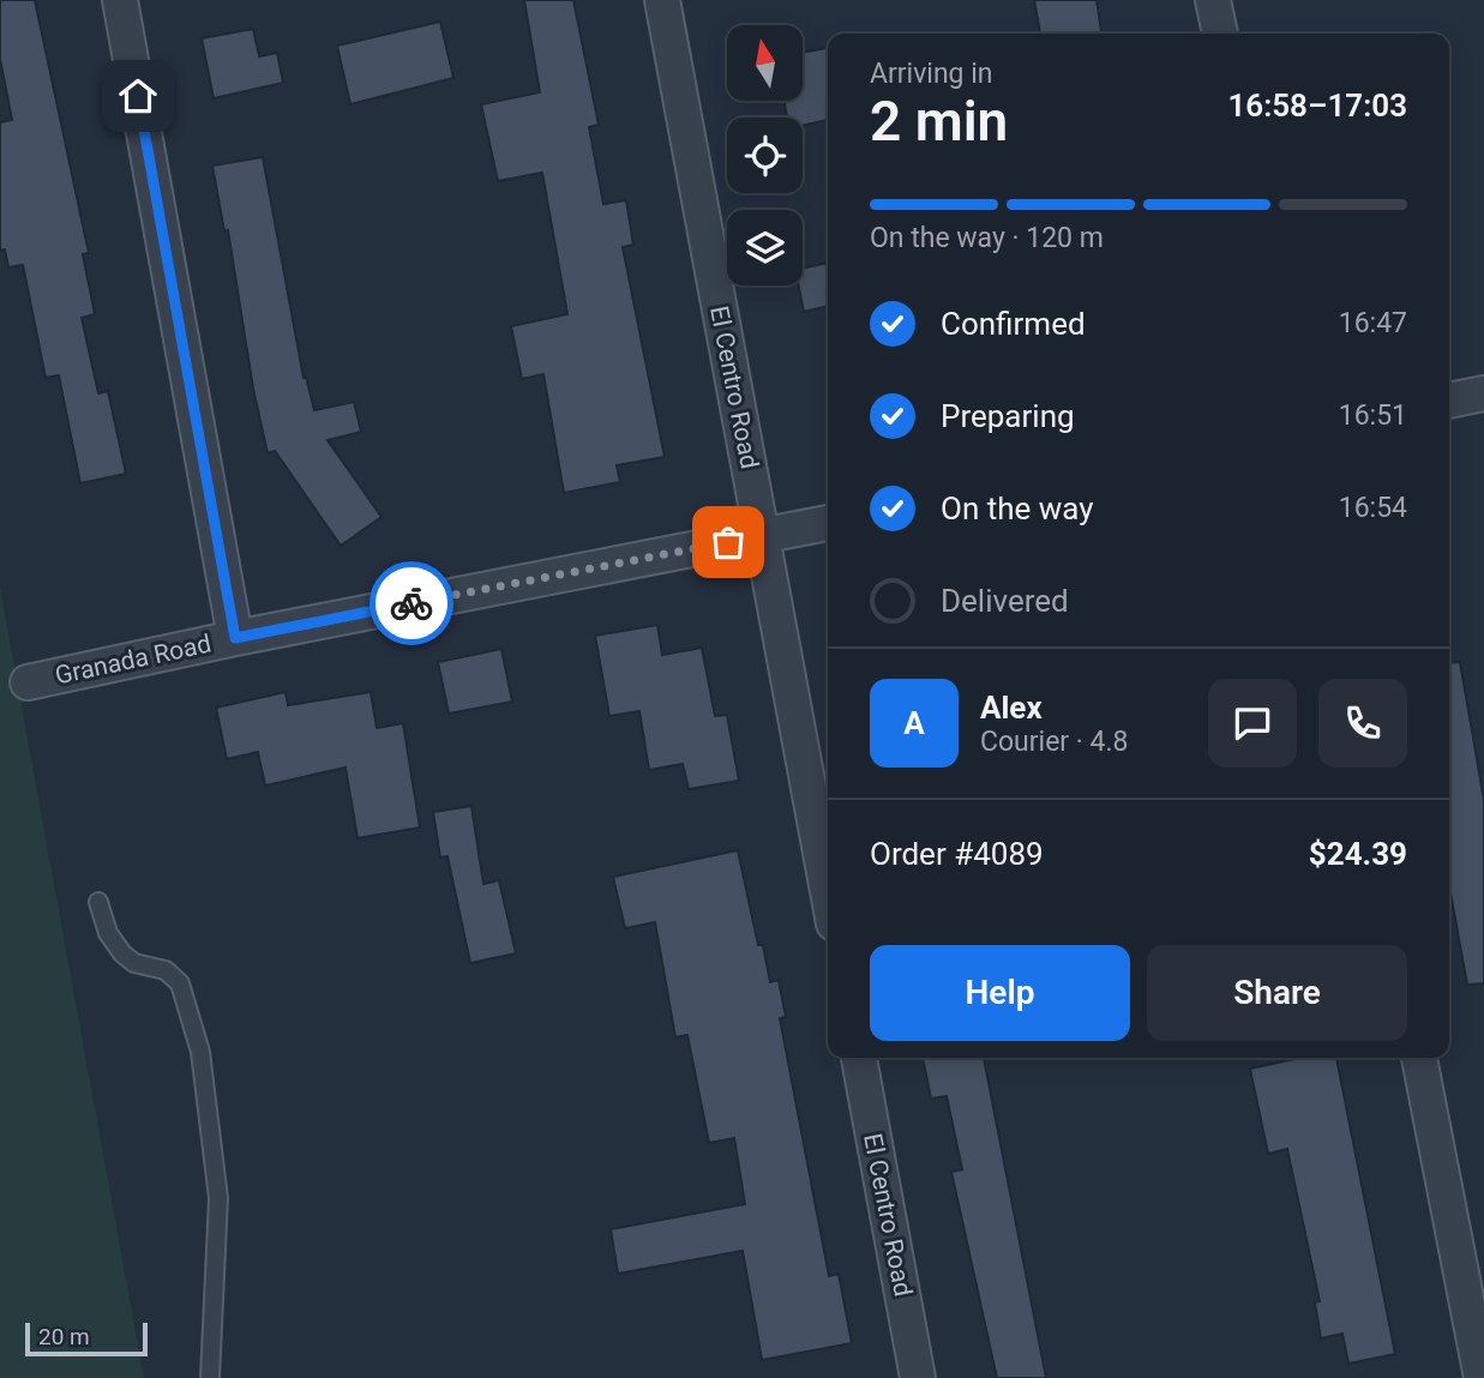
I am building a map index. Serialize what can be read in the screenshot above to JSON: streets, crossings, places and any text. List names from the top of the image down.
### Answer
{
  "streets": {
    "street": ["El Centro Road", "Granada Road"]
  },
  "crossings": [
    ["El Centro Road", "Granada Road"]
  ],
  "scale_bar": "20 m",
  "north": "top",
  "page": {
    "heading": ["2 min", "Arriving in", "16:58–17:03"],
    "panel": [
      "Alex",
      "Courier · 4.8",
      "Order #4089",
      "$24.39"
    ],
    "bar": "On the way · 120 m",
    "list": [
      ["Confirmed", "16:47"],
      ["Preparing", "16:51"],
      ["On the way", "16:54"],
      "Delivered"
    ],
    "round": "A",
    "buttons": ["Help", "Share"],
    "scale": "20 m"
  }
}
